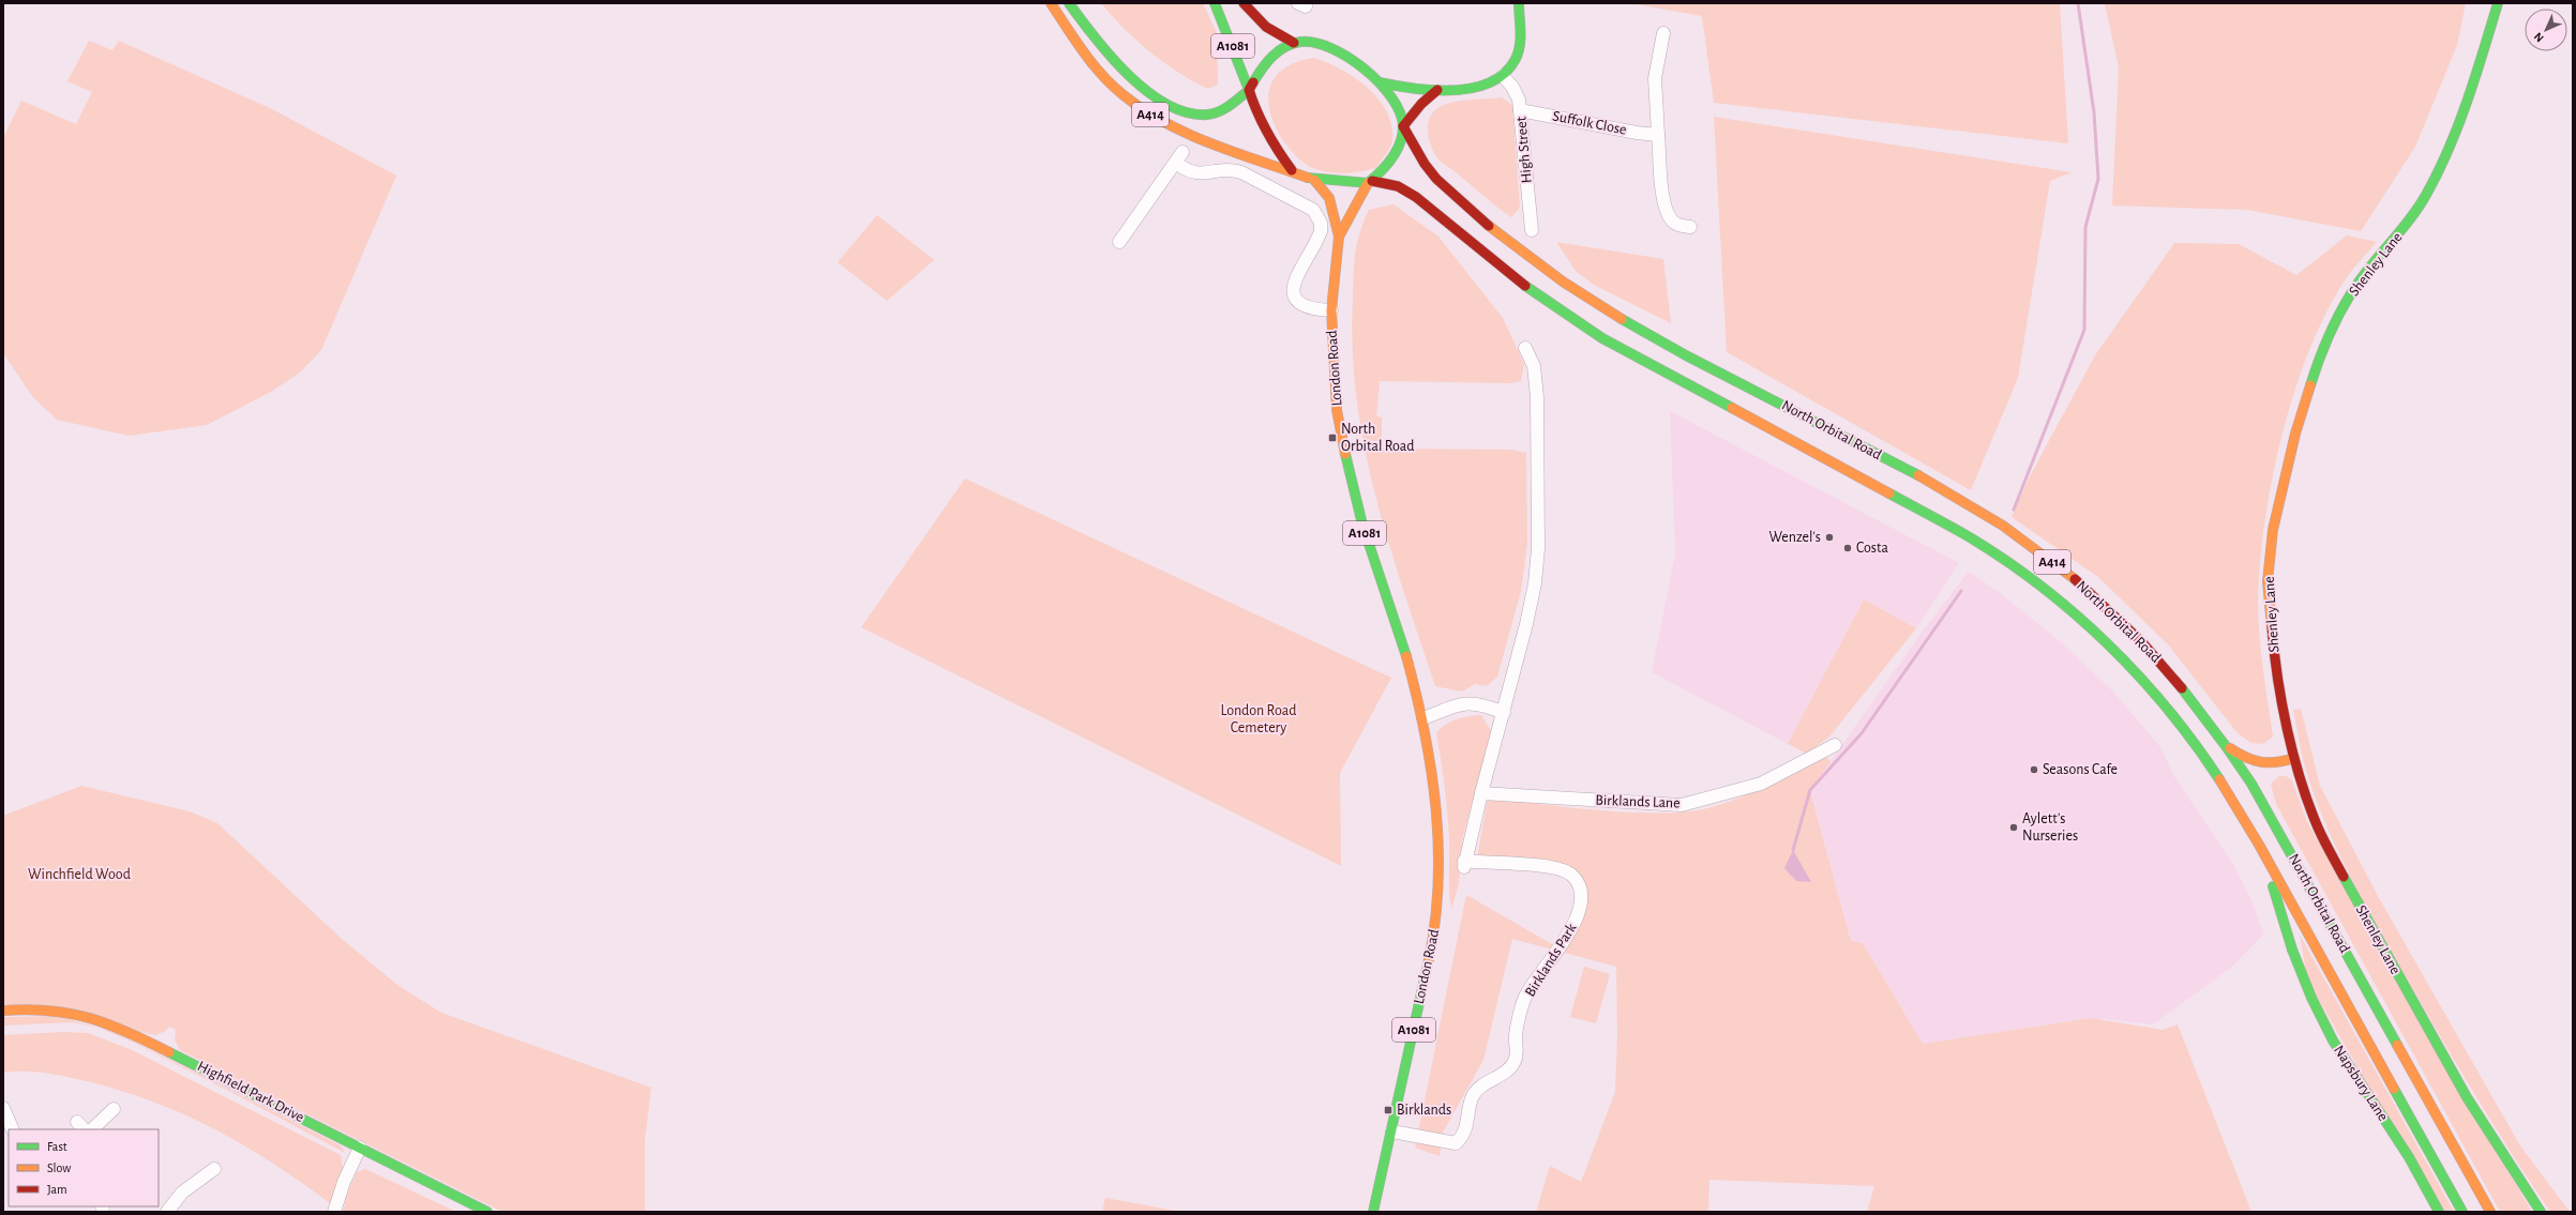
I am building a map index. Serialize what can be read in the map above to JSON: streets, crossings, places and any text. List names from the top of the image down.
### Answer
{
  "streets": {
    "main road": [
      "A1081",
      "A414",
      "Shenley Lane",
      "London Road",
      "North Orbital Road",
      "Napsbury Lane",
      "Highfield Park Drive"
    ],
    "street": [
      "Suffolk Close",
      "High Street",
      "Birklands Lane",
      "Birklands Park"
    ]
  },
  "crossings": [
    ["A1081", "A414"],
    ["A1081", "London Road"],
    ["A1081", "North Orbital Road"],
    ["A414", "London Road"],
    ["A414", "North Orbital Road"],
    ["Suffolk Close", "High Street"],
    ["London Road", "North Orbital Road"],
    ["London Road", "Birklands Park"],
    ["North Orbital Road", "Napsbury Lane"],
    ["Birklands Lane", "Birklands Park"]
  ],
  "parks": ["London Road Cemetery", "Winchfield Wood"],
  "places": {
    "transit": ["North Orbital Road", "Birklands"],
    "other": [
      "Wenzel's",
      "Costa",
      "Seasons Cafe",
      "Aylett's Nurseries"
    ]
  },
  "legend": ["Fast", "Slow", "Jam"],
  "north": "bottom left"
}
